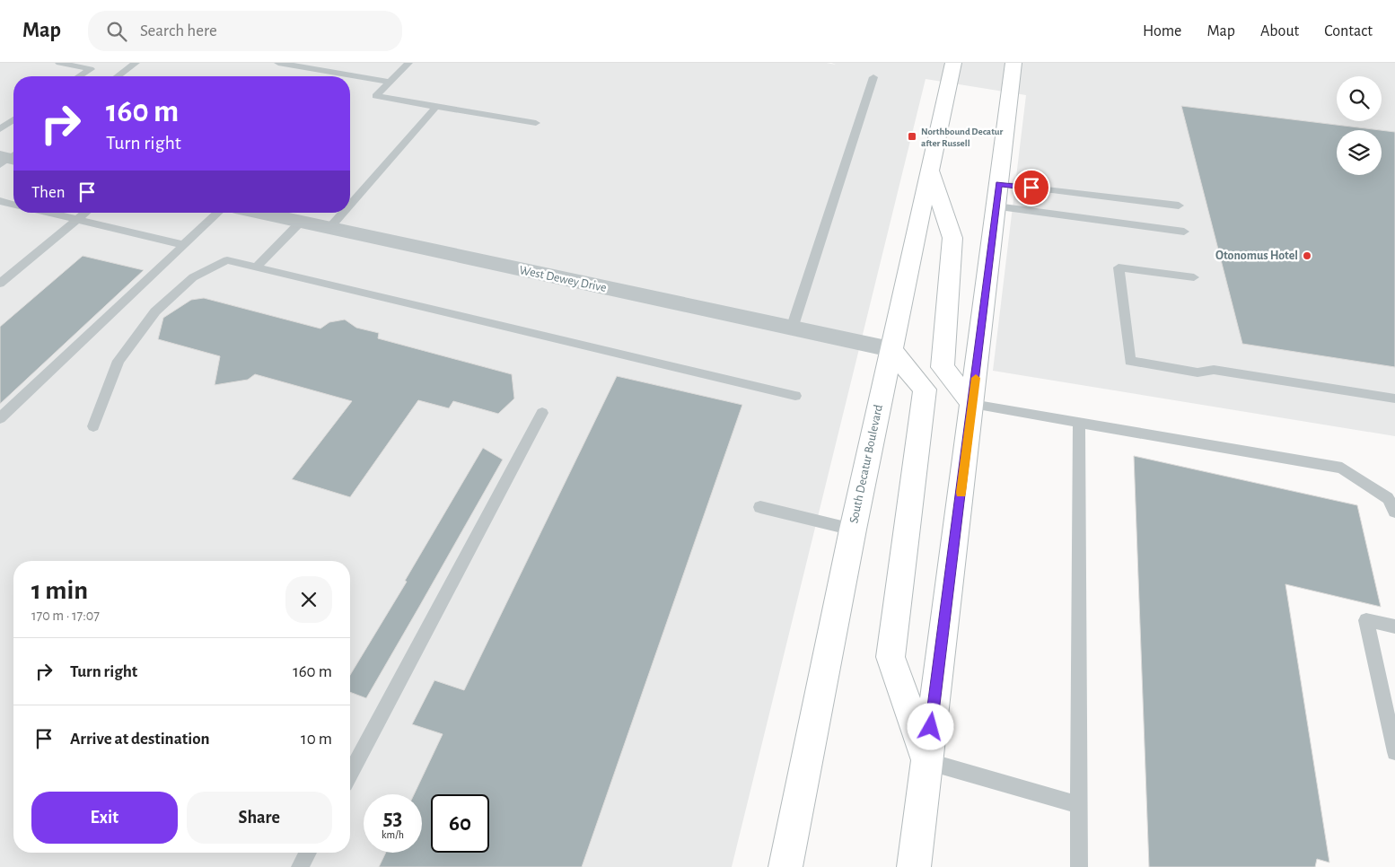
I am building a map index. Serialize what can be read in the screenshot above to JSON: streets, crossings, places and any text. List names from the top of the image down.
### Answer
{
  "streets": {
    "main road": ["South Decatur Boulevard"],
    "street": ["West Dewey Drive"]
  },
  "crossings": [
    ["West Dewey Drive", "South Decatur Boulevard"]
  ],
  "places": {
    "transit": ["Northbound Decatur after Russell"],
    "other": ["Otonomus Hotel"]
  },
  "page": {
    "header": "Map",
    "search": "Search here",
    "nav": [
      "Home",
      "Map",
      "About",
      "Contact"
    ],
    "turn": ["160 m", "Turn right"],
    "then": "Then",
    "heading": ["1 min", "170 m · 17:07"],
    "list": [
      {
        "name": "Turn right",
        "value": "160 m"
      },
      {
        "name": "Arrive at destination",
        "value": "10 m"
      }
    ],
    "buttons": ["Exit", "Share"],
    "speed": "53 km/h",
    "limit": "60"
  }
}
